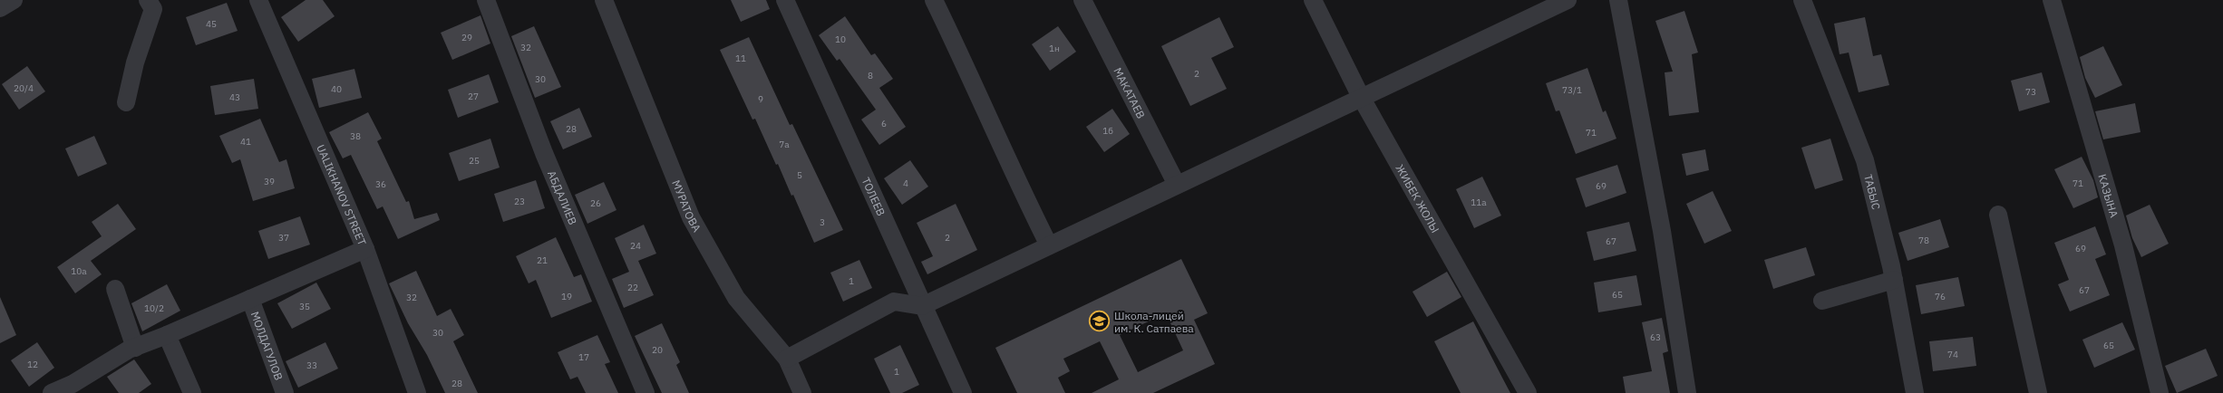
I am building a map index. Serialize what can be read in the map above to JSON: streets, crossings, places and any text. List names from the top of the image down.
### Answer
{
  "streets": {
    "street": [
      "МАКАТАЕВ",
      "ТАБЫС",
      "UALIKHANOV STREET",
      "КАЗЫНА",
      "ТОЛЕЕВ",
      "АБДАЛИЕВ",
      "ЖИБЕК ЖОЛЫ",
      "МУРАТОВА",
      "МОЛДАГУЛОВ"
    ]
  },
  "places": {
    "school or university": ["Школа-лицей им. К. Сатпаева"]
  },
  "house_numbers": [
    "45",
    "29",
    "10",
    "32",
    "1н",
    "11",
    "2",
    "8",
    "30",
    "20/4",
    "40",
    "73/1",
    "73",
    "27",
    "43",
    "9",
    "6",
    "28",
    "1б",
    "71",
    "38",
    "41",
    "7а",
    "25",
    "5",
    "39",
    "4",
    "71",
    "36",
    "69",
    "23",
    "11а",
    "26",
    "3",
    "37",
    "2",
    "78",
    "67",
    "24",
    "69",
    "21",
    "10а",
    "1",
    "22",
    "67",
    "65",
    "19",
    "76",
    "32",
    "35",
    "10/2",
    "30",
    "63",
    "65",
    "20",
    "74",
    "17",
    "12",
    "33",
    "1",
    "28"
  ]
}
